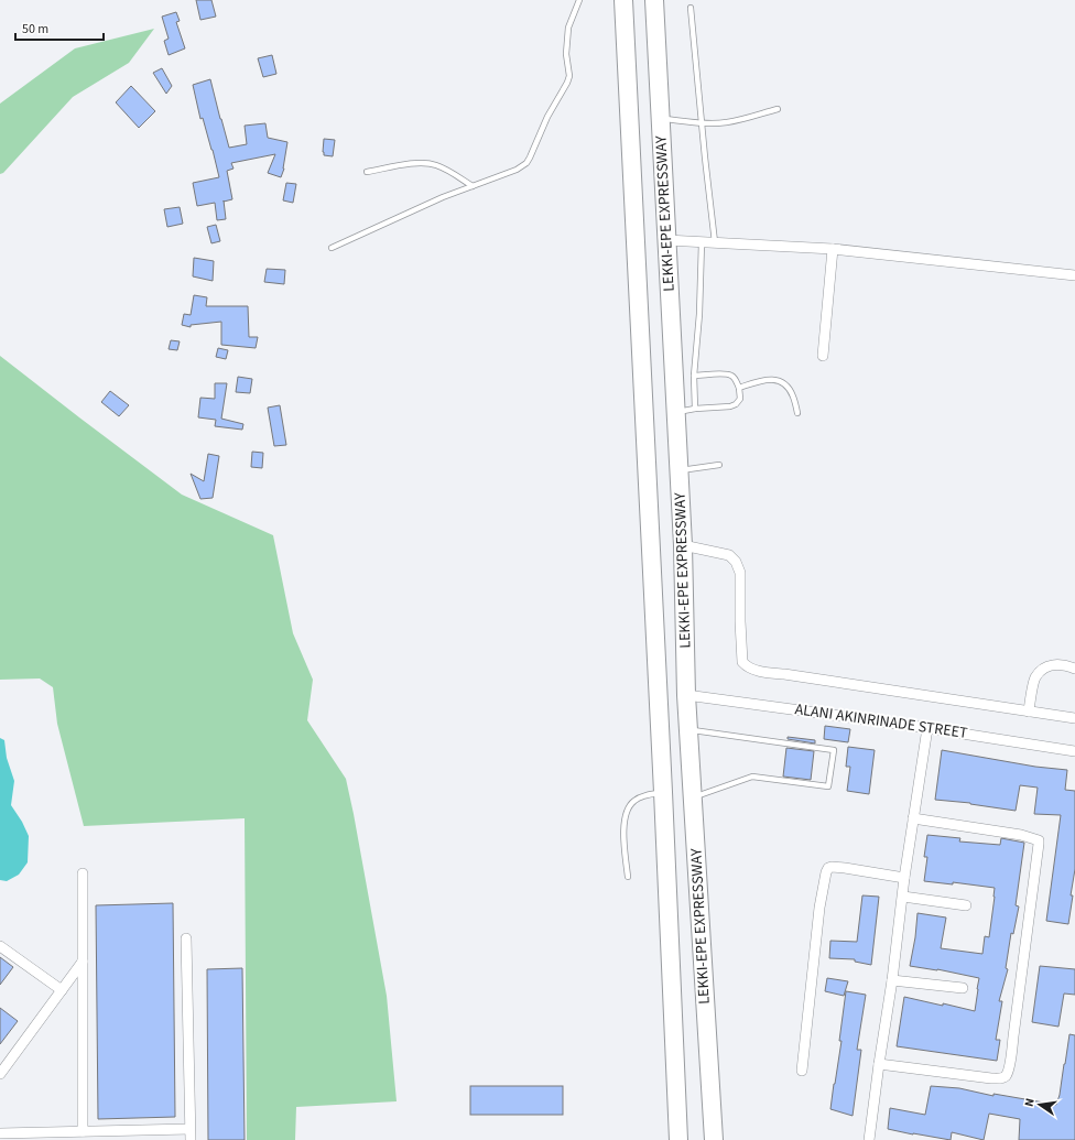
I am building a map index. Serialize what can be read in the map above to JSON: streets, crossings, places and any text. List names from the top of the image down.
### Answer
{
  "streets": {
    "highway": ["LEKKI-EPE EXPRESSWAY"],
    "street": ["ALANI AKINRINADE STREET"]
  },
  "crossings": [
    ["LEKKI-EPE EXPRESSWAY", "ALANI AKINRINADE STREET"]
  ],
  "scale_bar": "50 m",
  "north": "left"
}
